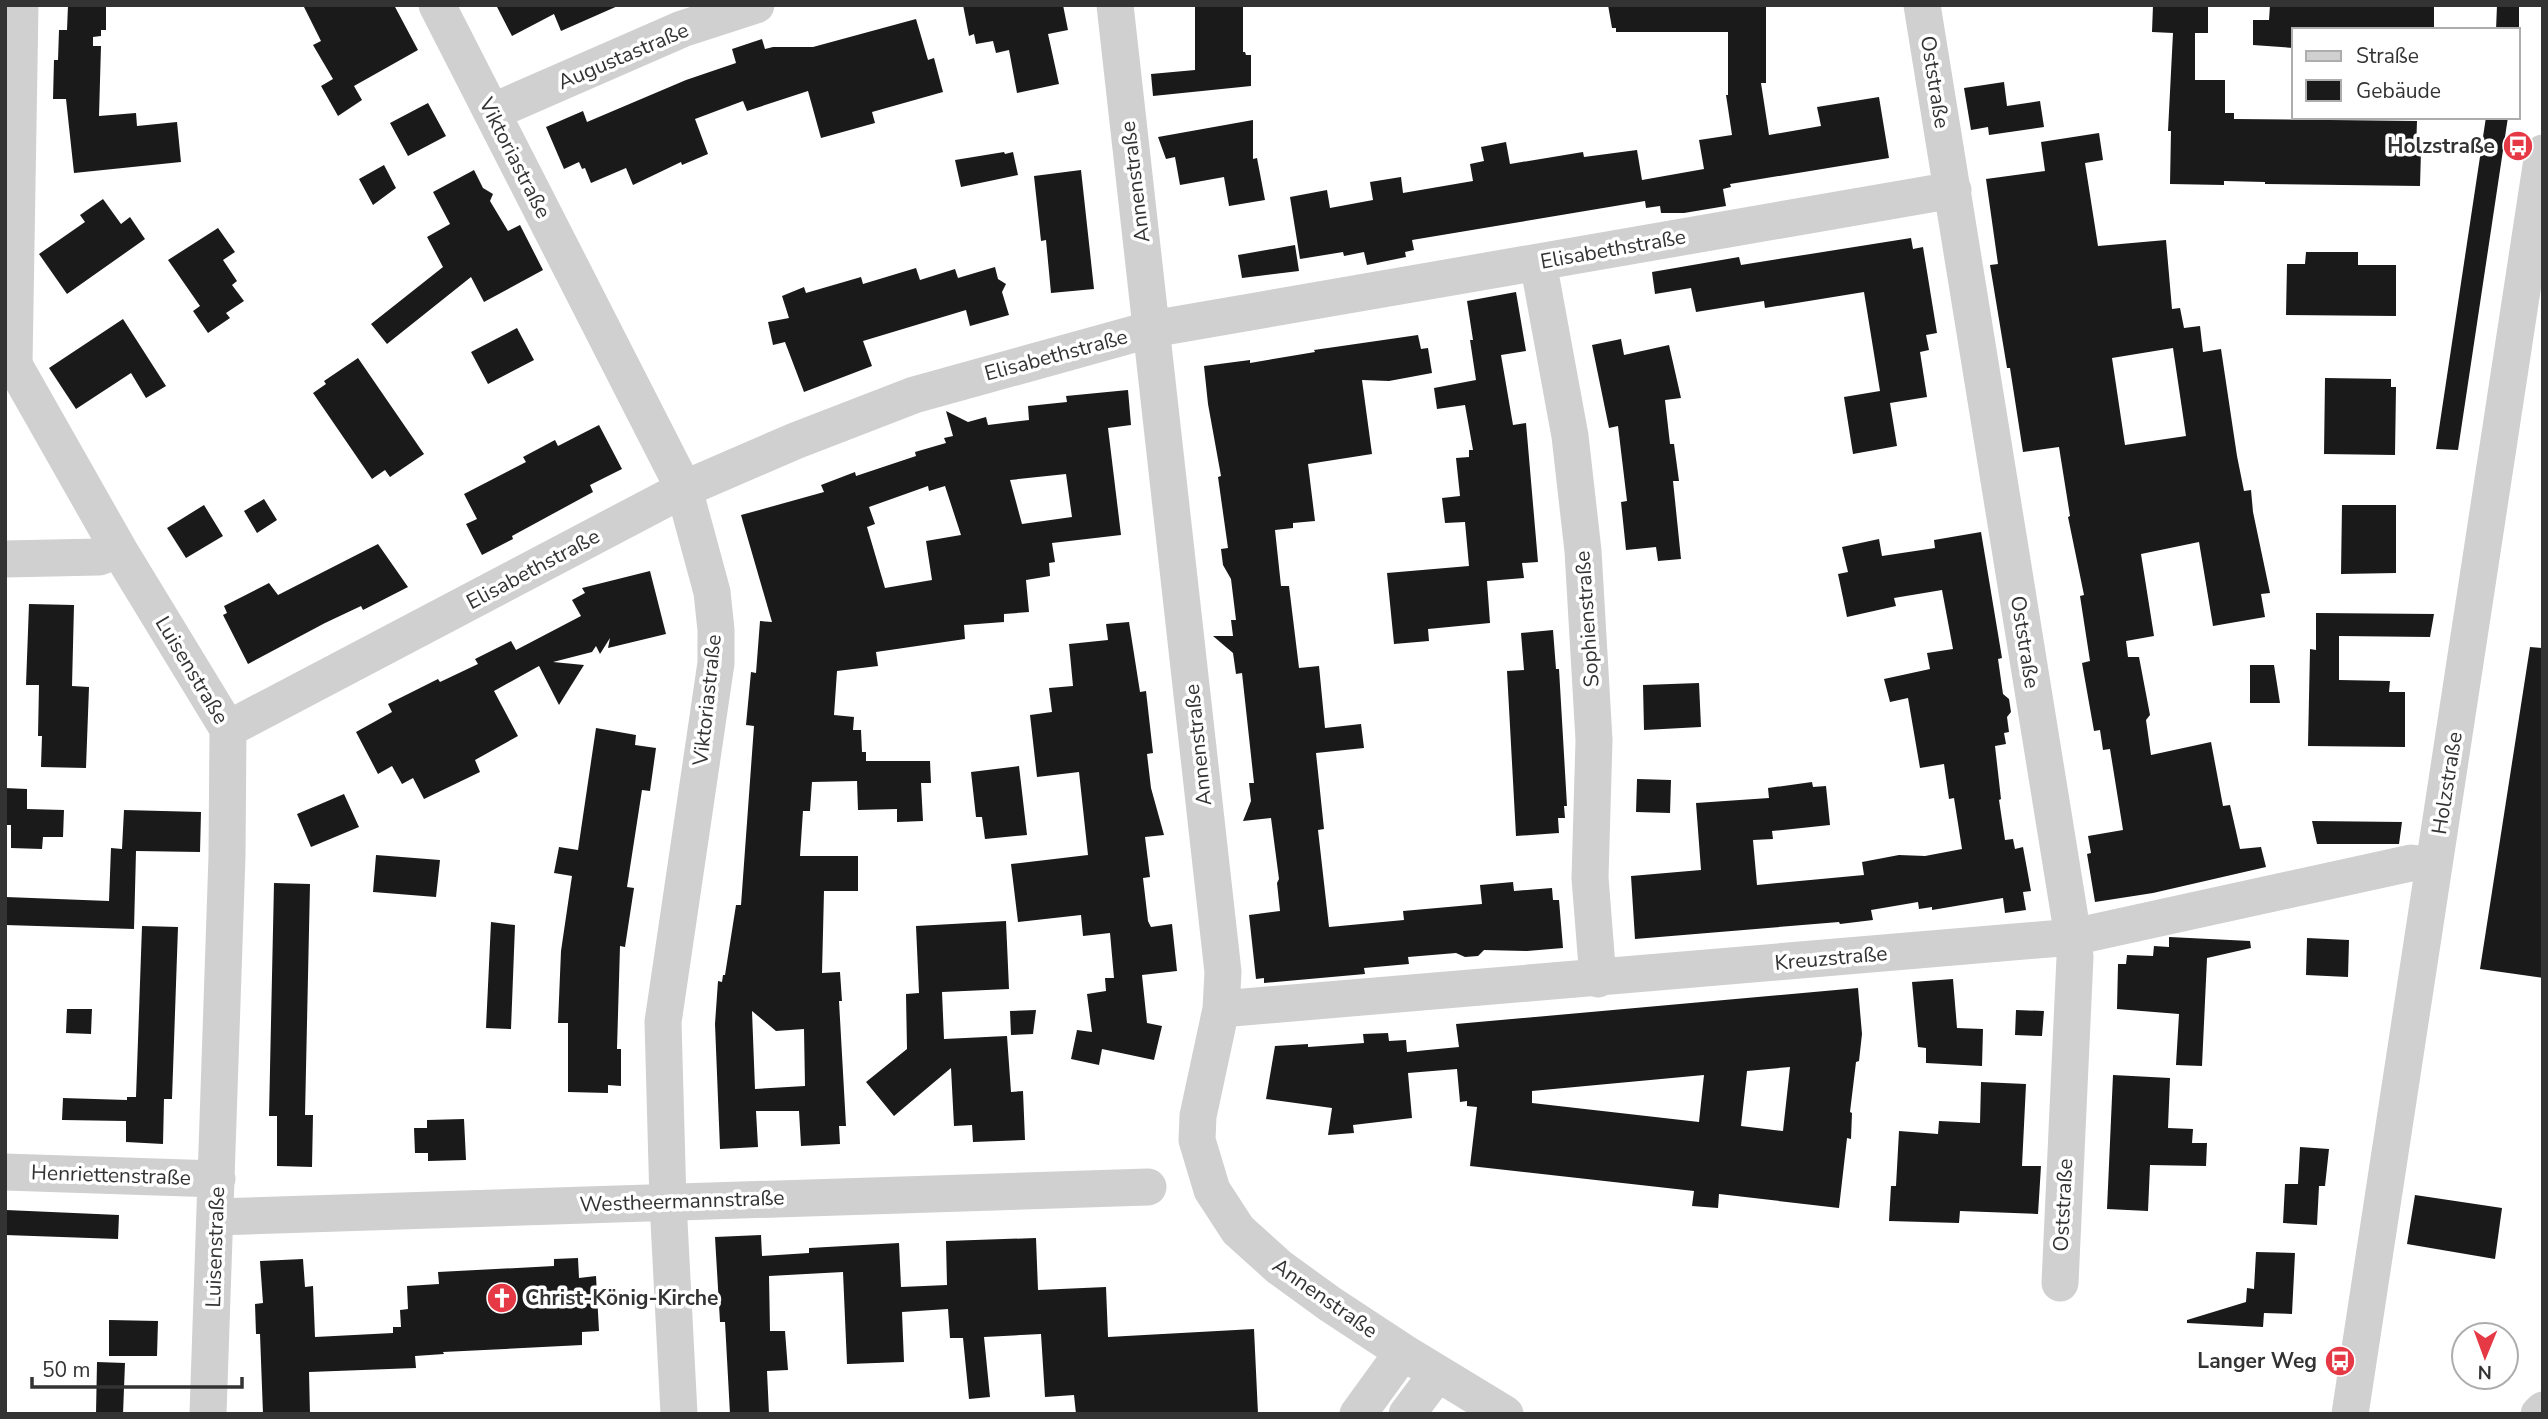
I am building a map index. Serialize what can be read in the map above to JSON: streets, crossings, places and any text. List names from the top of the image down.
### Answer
{
  "streets": {
    "street": [
      "Augustastraße",
      "Oststraße",
      "Viktoriastraße",
      "Annenstraße",
      "Elisabethstraße",
      "Sophienstraße",
      "Luisenstraße",
      "Holzstraße",
      "Kreuzstraße",
      "Henriettenstraße",
      "Westheermannstraße"
    ]
  },
  "crossings": [
    ["Augustastraße", "Viktoriastraße"],
    ["Oststraße", "Elisabethstraße"],
    ["Oststraße", "Kreuzstraße"],
    ["Viktoriastraße", "Elisabethstraße"],
    ["Viktoriastraße", "Westheermannstraße"],
    ["Annenstraße", "Elisabethstraße"],
    ["Annenstraße", "Kreuzstraße"],
    ["Elisabethstraße", "Sophienstraße"],
    ["Elisabethstraße", "Luisenstraße"],
    ["Sophienstraße", "Kreuzstraße"],
    ["Luisenstraße", "Henriettenstraße"],
    ["Luisenstraße", "Westheermannstraße"],
    ["Holzstraße", "Kreuzstraße"]
  ],
  "places": {
    "bus stop": ["Holzstraße", "Langer Weg"],
    "church": ["Christ-König-Kirche"]
  },
  "legend": ["Straße", "Gebäude"],
  "scale_bar": "50 m",
  "north": "bottom"
}
